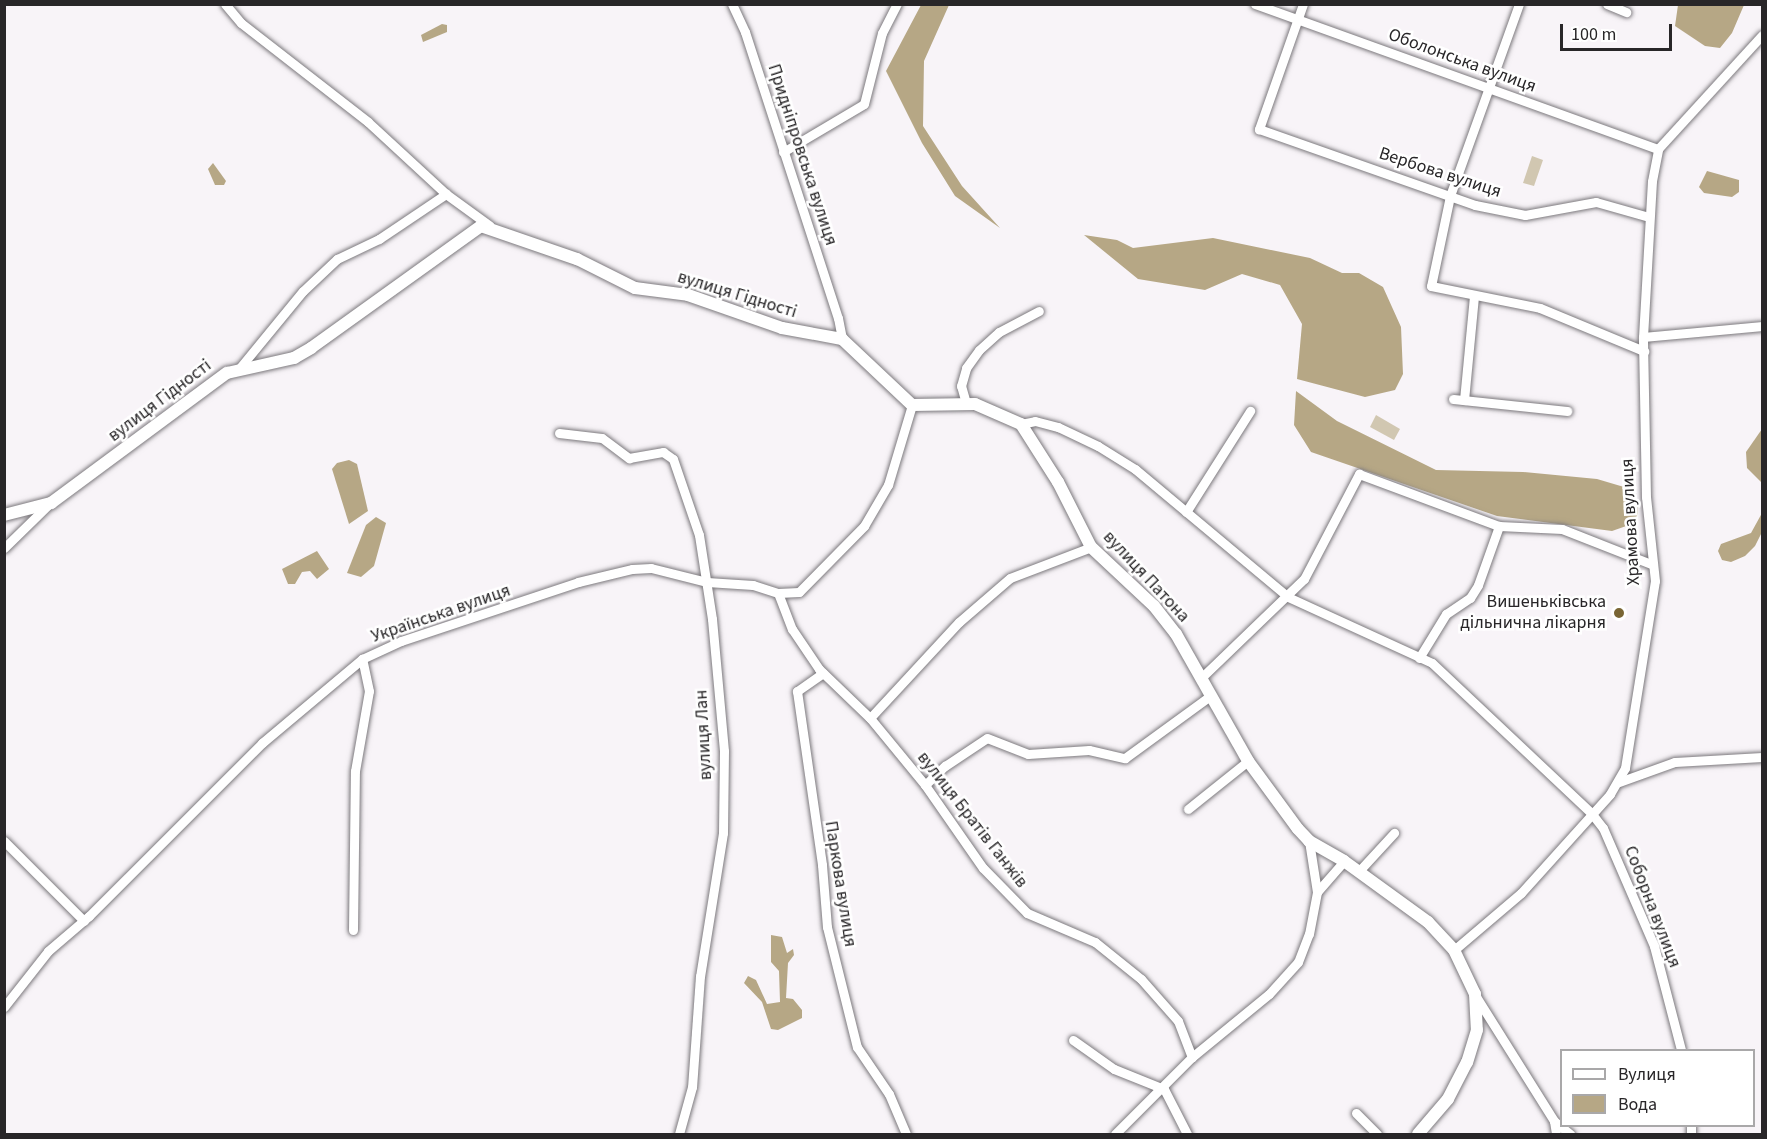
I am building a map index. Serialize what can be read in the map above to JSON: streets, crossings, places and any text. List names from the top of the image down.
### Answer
{
  "streets": {
    "street": [
      "Оболонська вулиця",
      "Придніпровська вулиця",
      "Вербова вулиця",
      "вулиця Гідності",
      "Храмова вулиця",
      "вулиця Патона",
      "Українська вулиця",
      "вулиця Лан",
      "вулиця Братів Ганжів",
      "Паркова вулиця",
      "Соборна вулиця"
    ]
  },
  "crossings": [
    ["Оболонська вулиця", "Вербова вулиця"],
    ["Оболонська вулиця", "Храмова вулиця"],
    ["Придніпровська вулиця", "вулиця Гідності"],
    ["Вербова вулиця", "Храмова вулиця"],
    ["Храмова вулиця", "вулиця Патона"],
    ["Храмова вулиця", "Соборна вулиця"],
    ["вулиця Патона", "Соборна вулиця"],
    ["Українська вулиця", "вулиця Лан"],
    ["Українська вулиця", "вулиця Братів Ганжів"],
    ["вулиця Братів Ганжів", "Паркова вулиця"]
  ],
  "places": ["Вишеньківська дільнична лікарня"],
  "legend": ["Вулиця", "Вода"],
  "scale_bar": "100 m"
}
